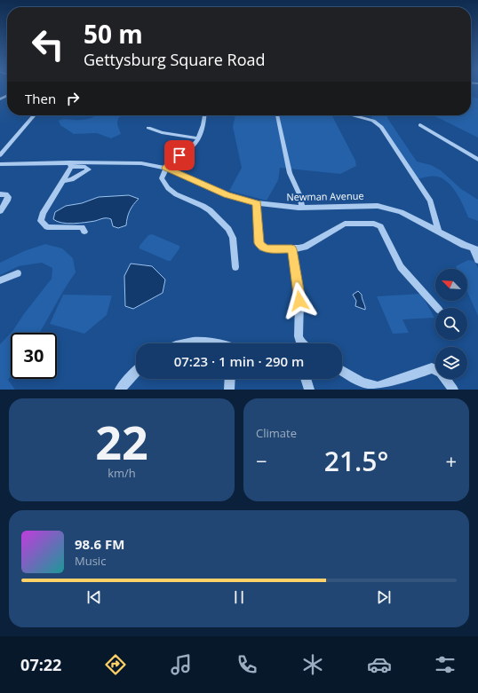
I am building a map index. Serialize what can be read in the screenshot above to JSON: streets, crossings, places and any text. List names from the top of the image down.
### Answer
{
  "streets": {
    "street": ["Newman Avenue"]
  },
  "north": "top left",
  "page": {
    "turn": ["50 m", "Gettysburg Square Road"],
    "then": "Then",
    "limit": "30",
    "trip": "07:23 · 1 min · 290 m",
    "tile": [
      ["22", "km/h"],
      "Climate"
    ],
    "heat": ["−", "21.5°", "+"],
    "song": ["98.6 FM", "Music"],
    "tabs": "07:22"
  }
}
